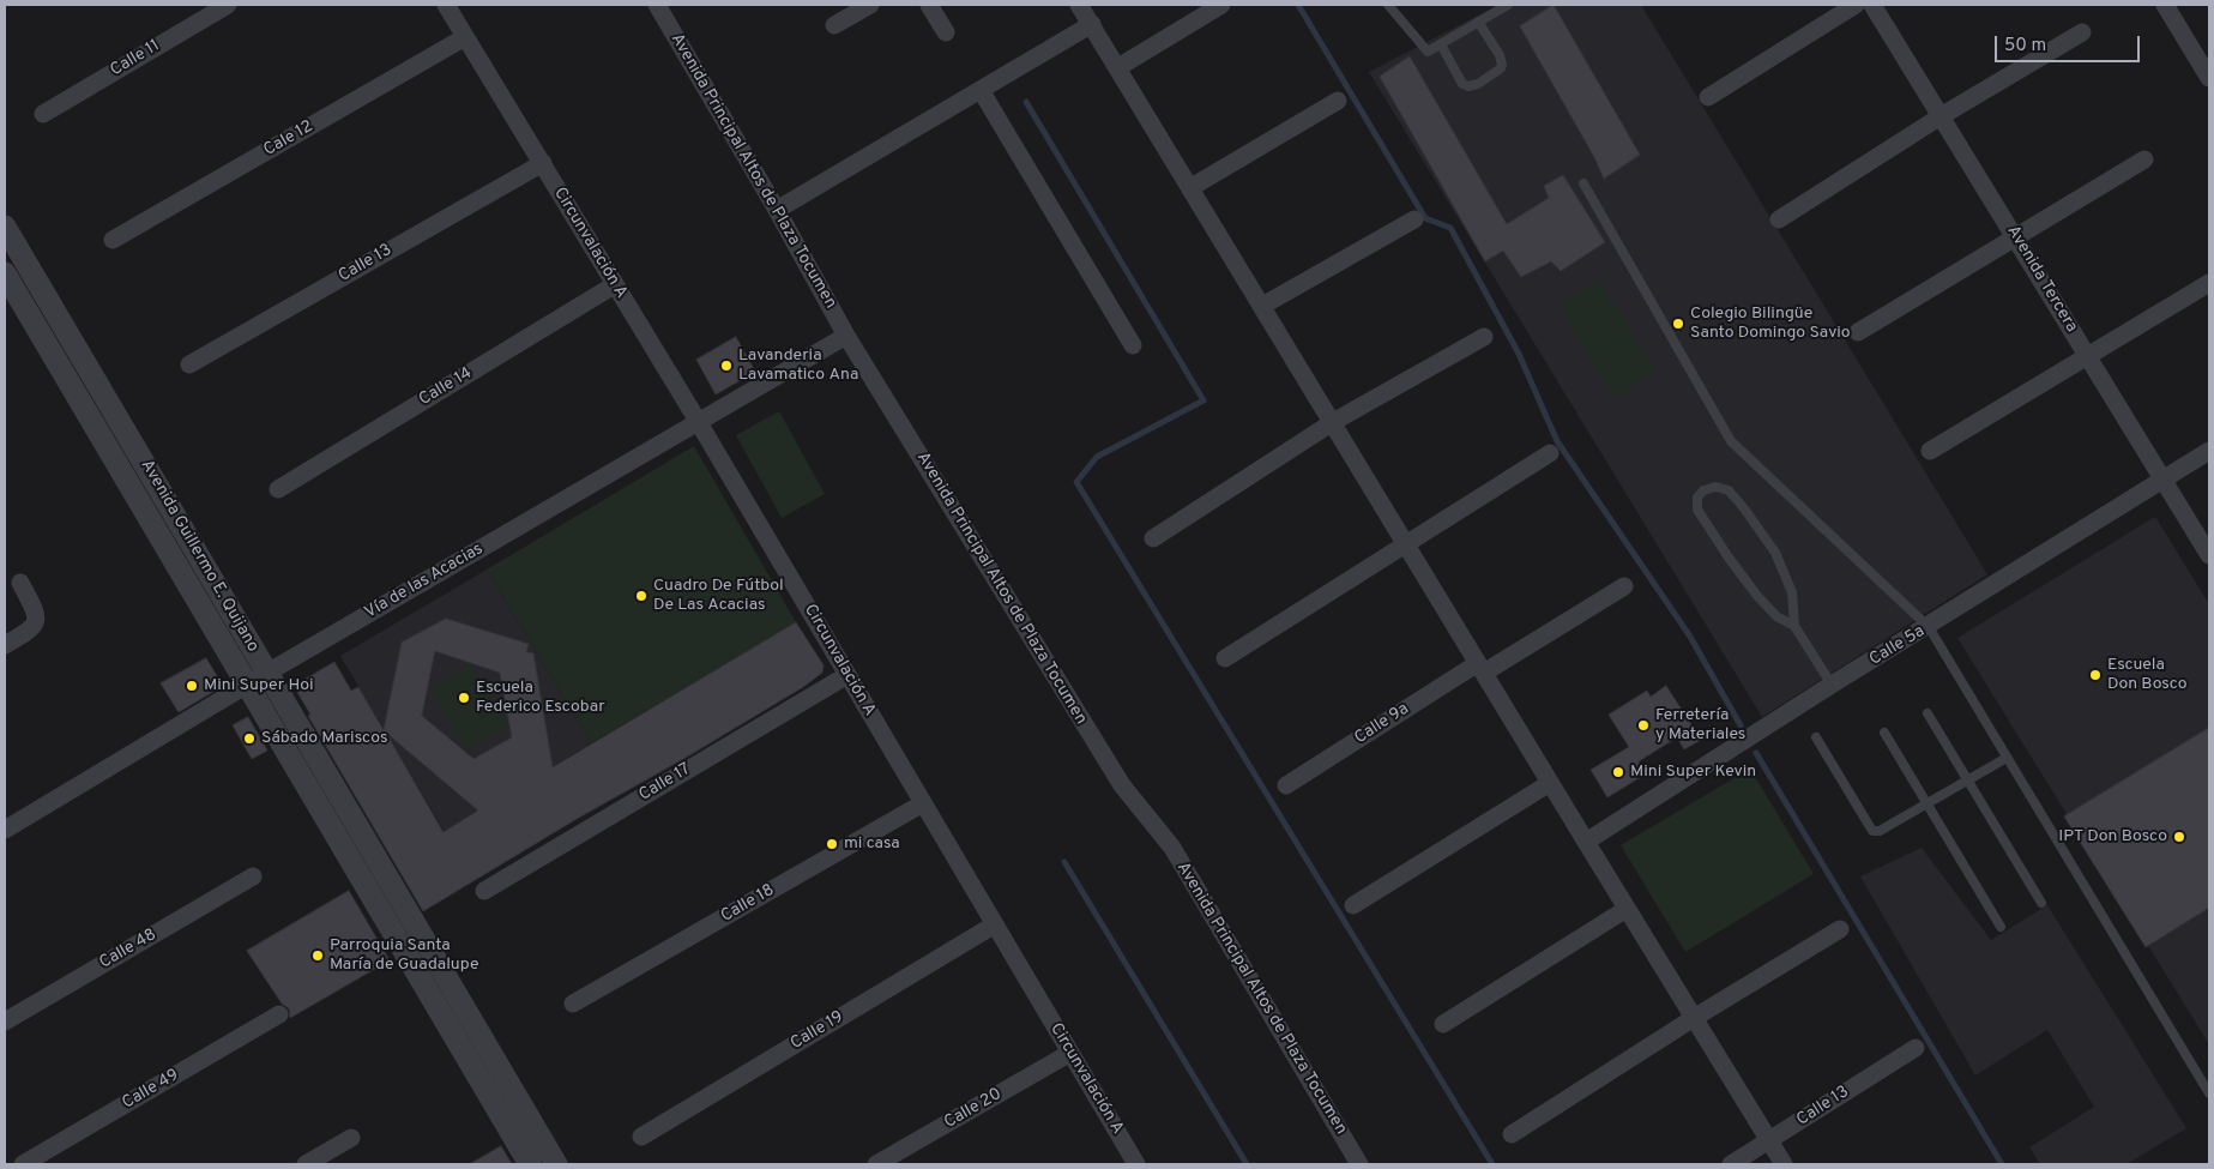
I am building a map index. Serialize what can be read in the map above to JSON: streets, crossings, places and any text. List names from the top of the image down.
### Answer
{
  "streets": {
    "street": [
      "Calle 11",
      "Cale 12",
      "Avenida Principal Altos de Plaza Tocumen",
      "Circunvalación A",
      "Calle 13",
      "Avenida Tercera",
      "Calle 14",
      "Avenida Guillermo E. Quijano",
      "Vía de las Acacias",
      "Calle 5a",
      "Calle 9a",
      "Calle 17",
      "Calle 18",
      "Calle 48",
      "Calle 19",
      "Calle 49",
      "Calle 20"
    ]
  },
  "crossings": [
    ["Cale 12", "Circunvalación A"],
    ["Avenida Principal Altos de Plaza Tocumen", "Vía de las Acacias"],
    ["Circunvalación A", "Calle 13"],
    ["Circunvalación A", "Calle 14"],
    ["Circunvalación A", "Vía de las Acacias"],
    ["Circunvalación A", "Calle 17"],
    ["Circunvalación A", "Calle 18"],
    ["Circunvalación A", "Calle 19"],
    ["Circunvalación A", "Calle 20"],
    ["Avenida Tercera", "Calle 5a"],
    ["Avenida Guillermo E. Quijano", "Vía de las Acacias"]
  ],
  "places": [
    "Colegio Bilingüe Santo Domingo Savio",
    "Lavanderia Lavamatico Ana",
    "Cuadro De Fútbol De Las Acacias",
    "Escuela Don Bosco",
    "Mini Super Hoi",
    "Escuela Federico Escobar",
    "Ferretería y Materiales",
    "Sábado Mariscos",
    "Mini Super Kevin",
    "IPT Don Bosco",
    "mi casa",
    "Parroquia Santa María de Guadalupe"
  ],
  "scale_bar": "50 m"
}
